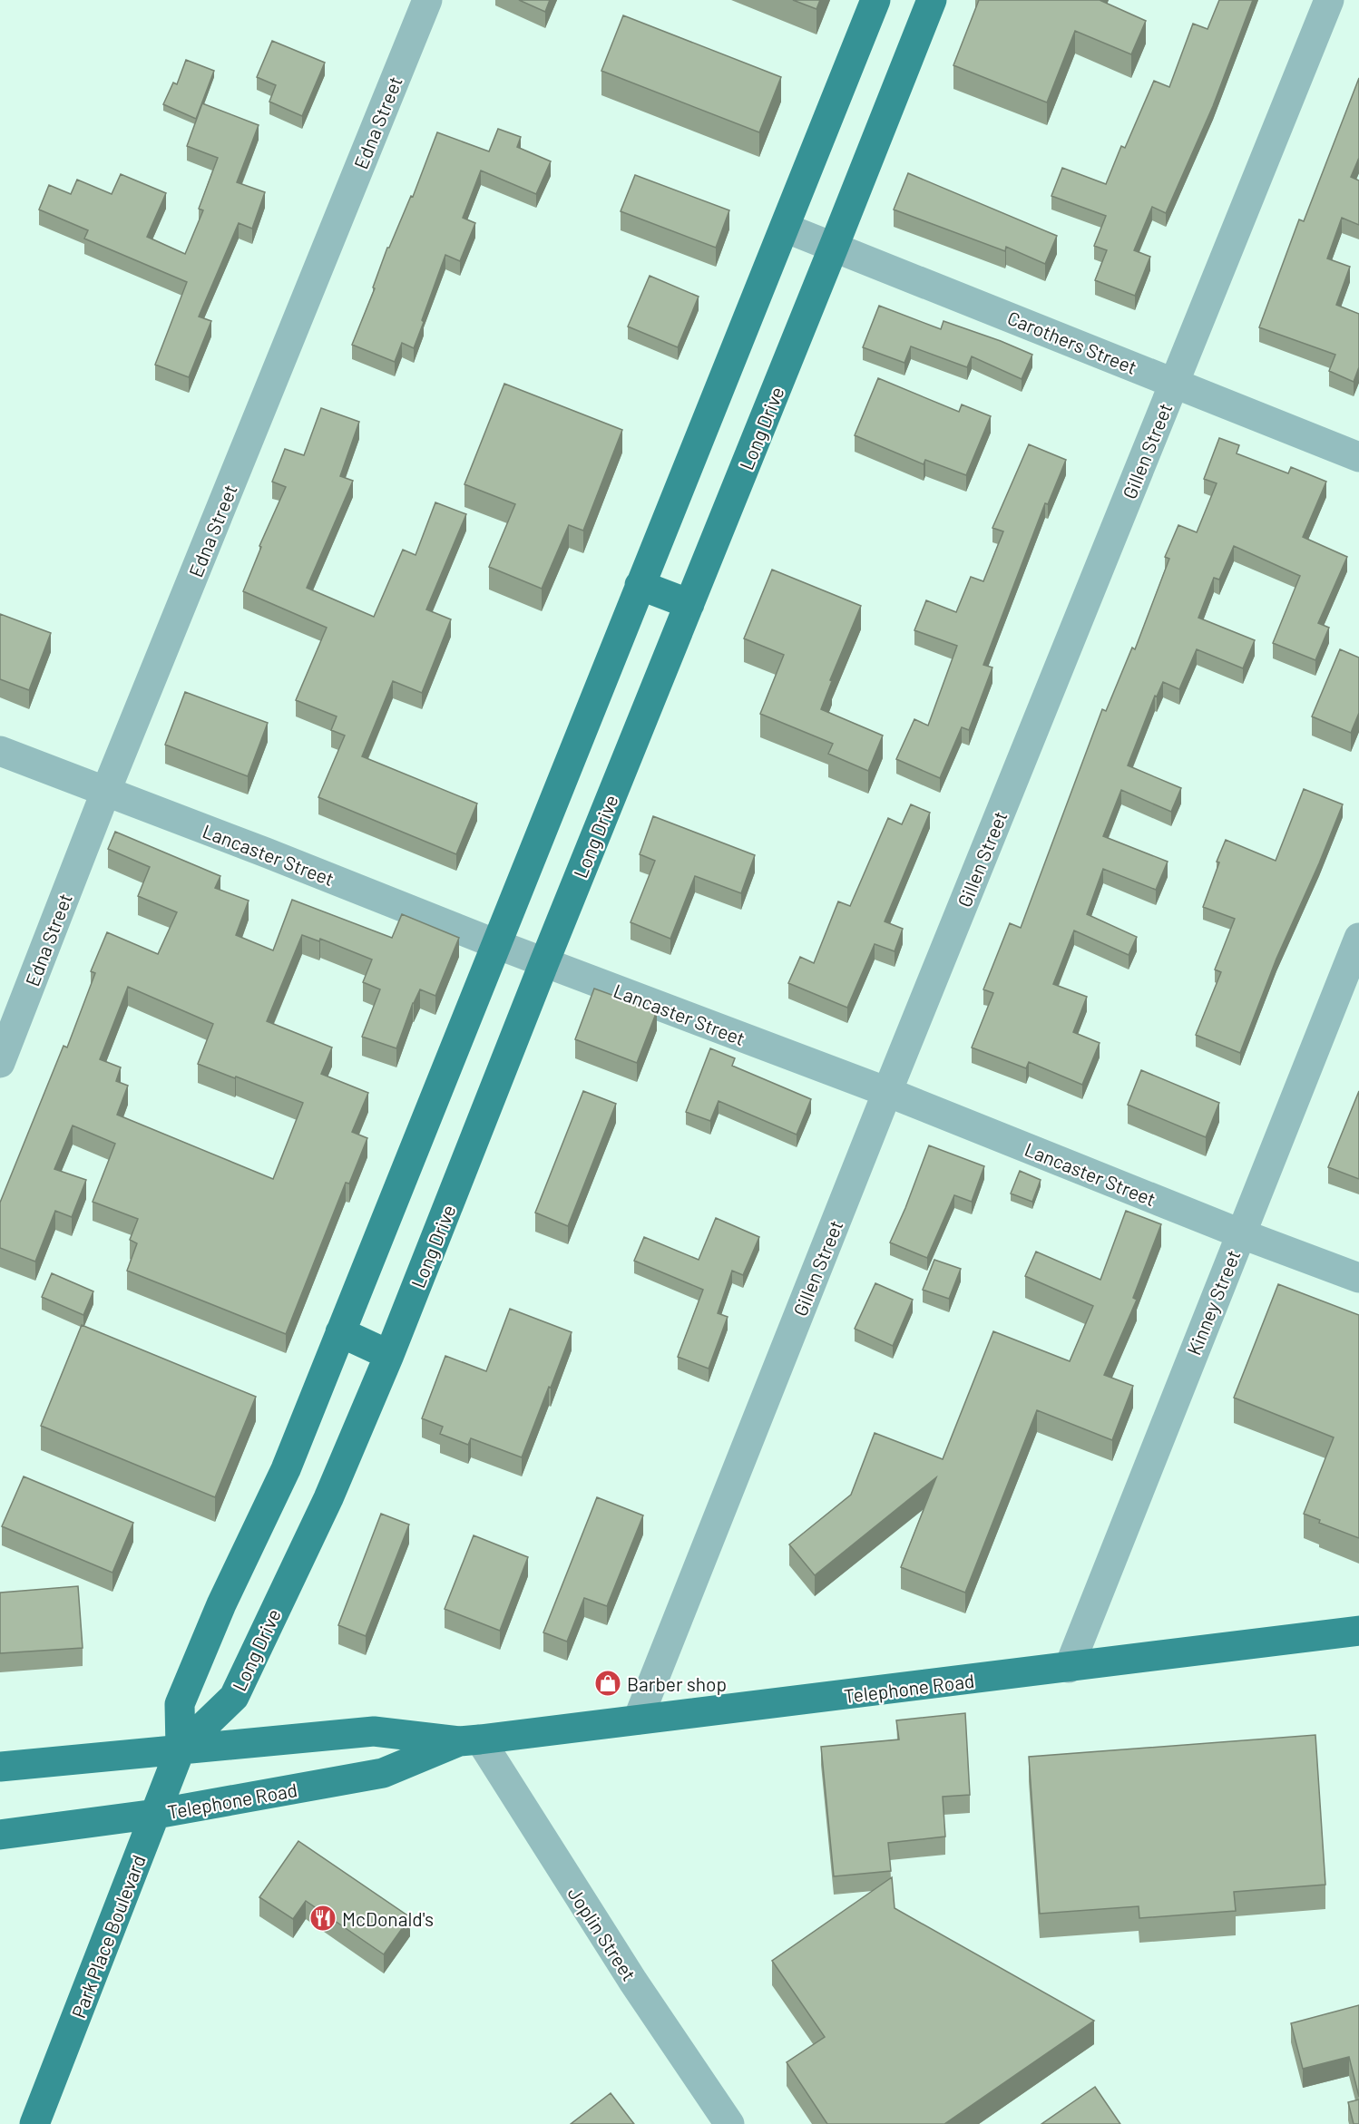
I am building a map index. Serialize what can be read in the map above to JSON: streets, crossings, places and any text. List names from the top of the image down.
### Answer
{
  "streets": {
    "main road": ["Long Drive", "Telephone Road", "Park Place Boulevard"],
    "street": [
      "Edna Street",
      "Carothers Street",
      "Gillen Street",
      "Lancaster Street",
      "Kinney Street",
      "Joplin Street"
    ]
  },
  "crossings": [
    ["Edna Street", "Lancaster Street"],
    ["Carothers Street", "Long Drive"],
    ["Carothers Street", "Gillen Street"],
    ["Long Drive", "Lancaster Street"],
    ["Long Drive", "Telephone Road"],
    ["Long Drive", "Park Place Boulevard"],
    ["Gillen Street", "Lancaster Street"],
    ["Gillen Street", "Telephone Road"],
    ["Lancaster Street", "Kinney Street"],
    ["Kinney Street", "Telephone Road"],
    ["Telephone Road", "Joplin Street"],
    ["Telephone Road", "Park Place Boulevard"]
  ],
  "places": {
    "shop": ["Barber shop"],
    "restaurant": ["McDonald's"]
  }
}
